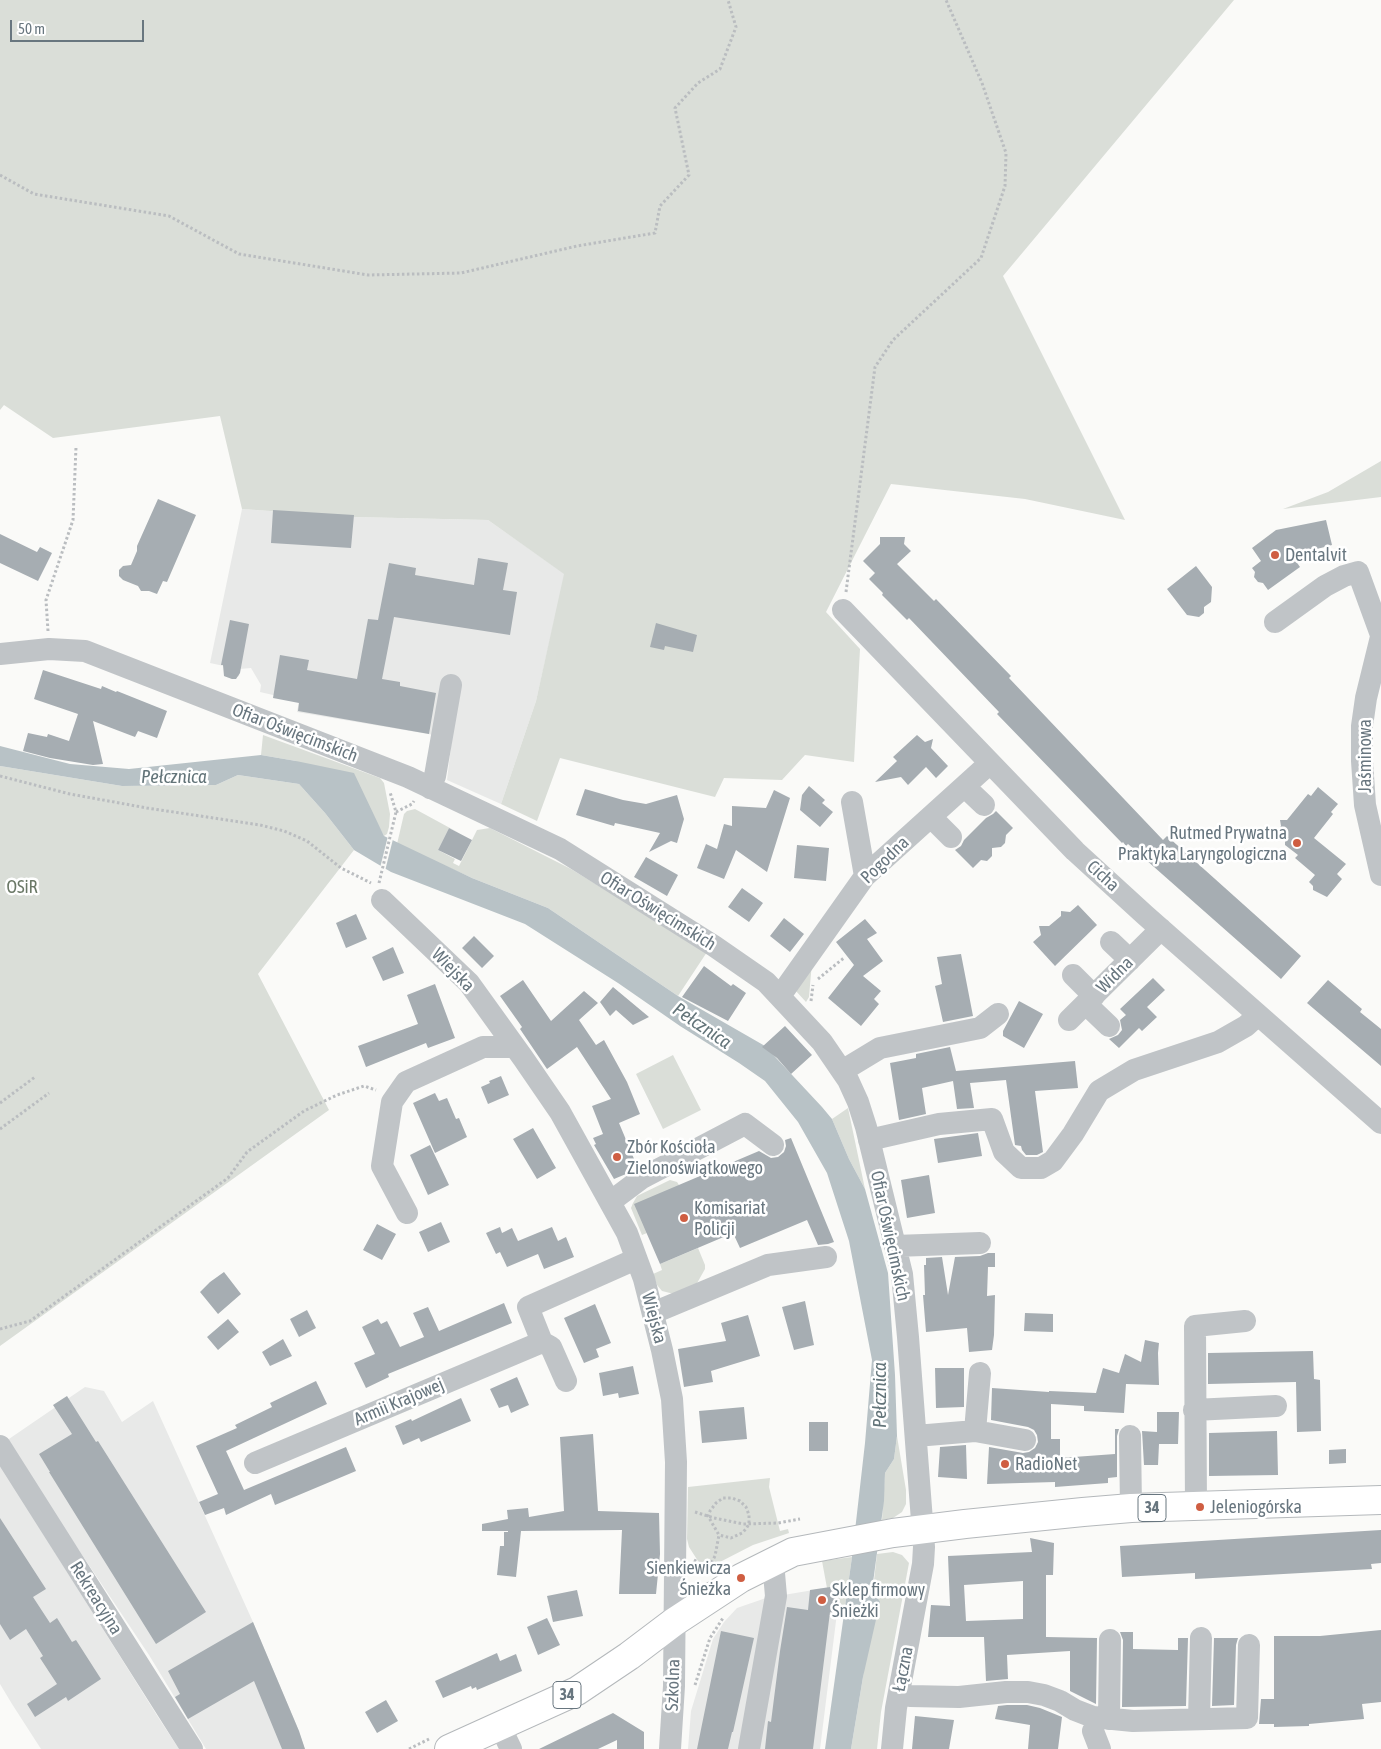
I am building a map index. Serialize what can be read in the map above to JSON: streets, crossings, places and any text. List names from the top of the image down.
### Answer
{
  "streets": {
    "main road": ["34"],
    "street": [
      "Ofiar Oświęcimskich",
      "Jaśminowa",
      "Pogodna",
      "Cicha",
      "Wiejska",
      "Widna",
      "Armii Krajowej",
      "Rekreacyjna",
      "Łączna",
      "Szkolna"
    ]
  },
  "crossings": [
    ["Ofiar Oświęcimskich", "Pogodna"],
    ["Ofiar Oświęcimskich", "34"],
    ["Ofiar Oświęcimskich", "Łączna"],
    ["Pogodna", "Cicha"],
    ["Cicha", "Widna"],
    ["Wiejska", "34"],
    ["Wiejska", "Szkolna"],
    ["34", "Łączna"],
    ["34", "Szkolna"]
  ],
  "water": ["Pełcznica"],
  "parks": ["OSiR"],
  "places": [
    "Dentalvit",
    "Rutmed Prywatna Praktyka Laryngologiczna",
    "Zbór Kościoła Zielonoświątkowego",
    "Komisariat Policji",
    "RadioNet",
    "Jeleniogórska",
    "Sienkiewicza Śnieżka",
    "Sklep firmowy Śnieżki"
  ],
  "scale_bar": "50 m"
}
